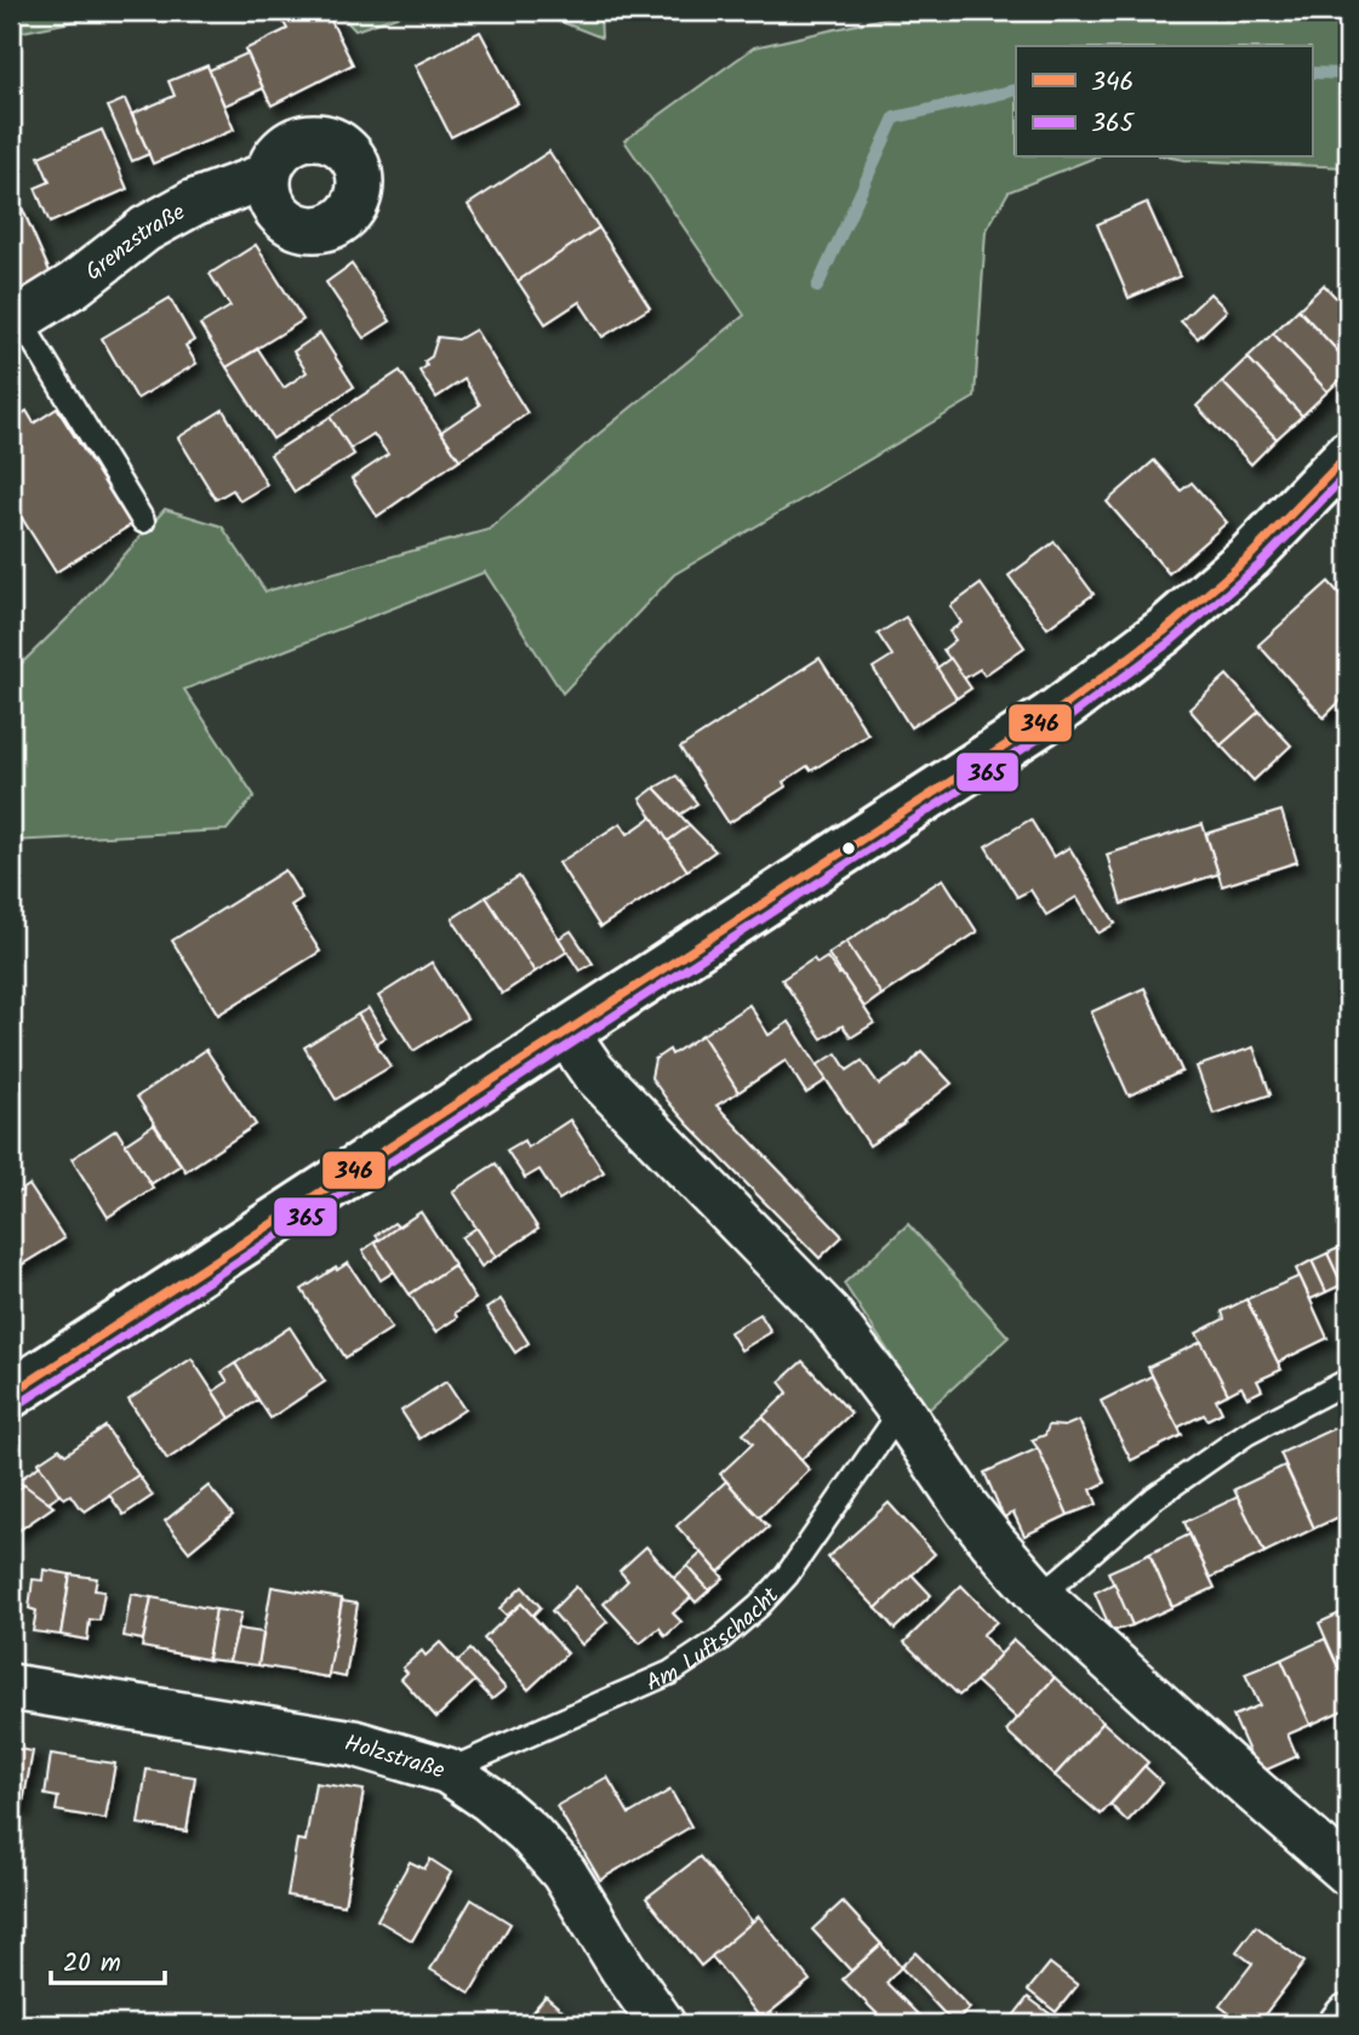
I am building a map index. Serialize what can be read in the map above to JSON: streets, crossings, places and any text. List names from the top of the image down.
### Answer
{
  "streets": {
    "street": ["Grenzstraße", "Holzstraße"],
    "lane": ["Am Luftschacht"]
  },
  "crossings": [
    ["Am Luftschacht", "Holzstraße"]
  ],
  "lines": ["transit line 346", "transit line 365"],
  "legend": ["346", "365"],
  "scale_bar": "20 m"
}
